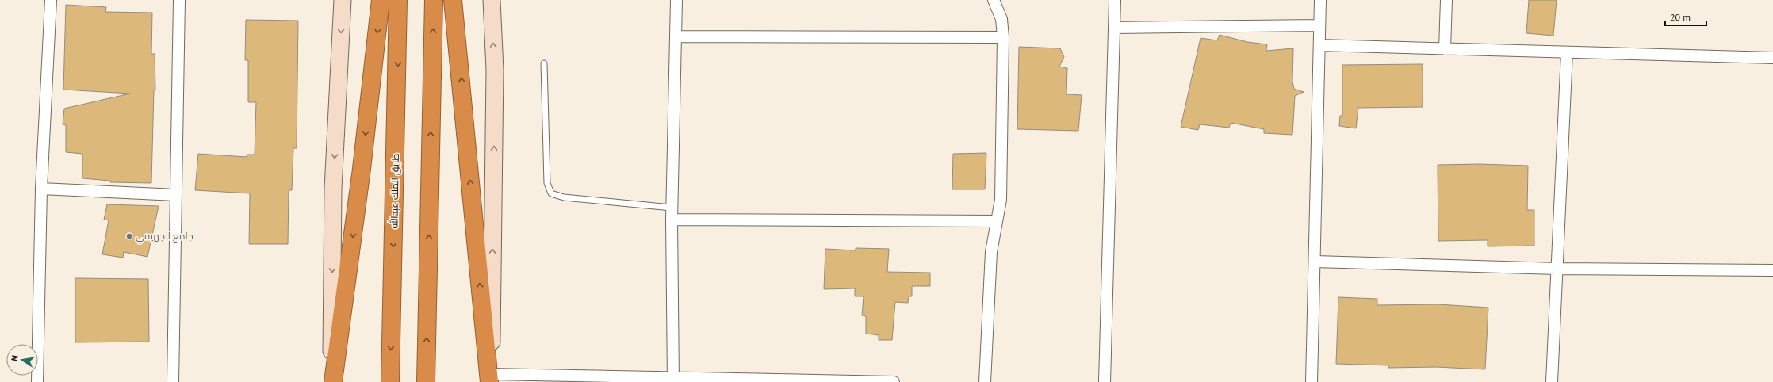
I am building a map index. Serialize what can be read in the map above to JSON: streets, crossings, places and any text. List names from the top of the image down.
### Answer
{
  "streets": {
    "highway": ["طريق الملك عبدالله"]
  },
  "places": ["جامع الجهيمي"],
  "scale_bar": "20 m",
  "north": "left"
}
